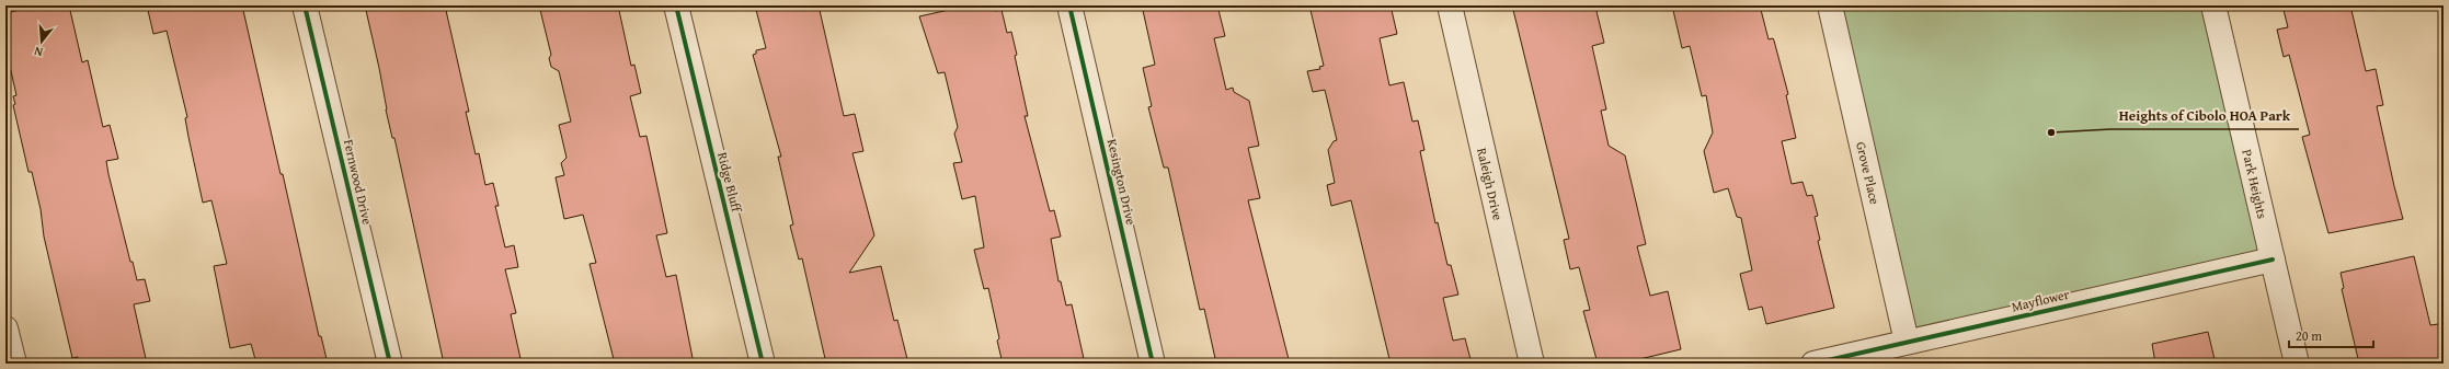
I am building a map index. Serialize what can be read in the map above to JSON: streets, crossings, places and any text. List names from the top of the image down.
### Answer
{
  "streets": {
    "street": [
      "Grove Place",
      "Fernwood Drive",
      "Ridge Bluff",
      "Kesington Drive",
      "Raleigh Drive",
      "Park Heights",
      "Mayflower"
    ]
  },
  "crossings": [
    ["Grove Place", "Mayflower"],
    ["Park Heights", "Mayflower"]
  ],
  "places": ["Heights of Cibolo HOA Park"],
  "scale_bar": "20 m",
  "north": "bottom"
}
